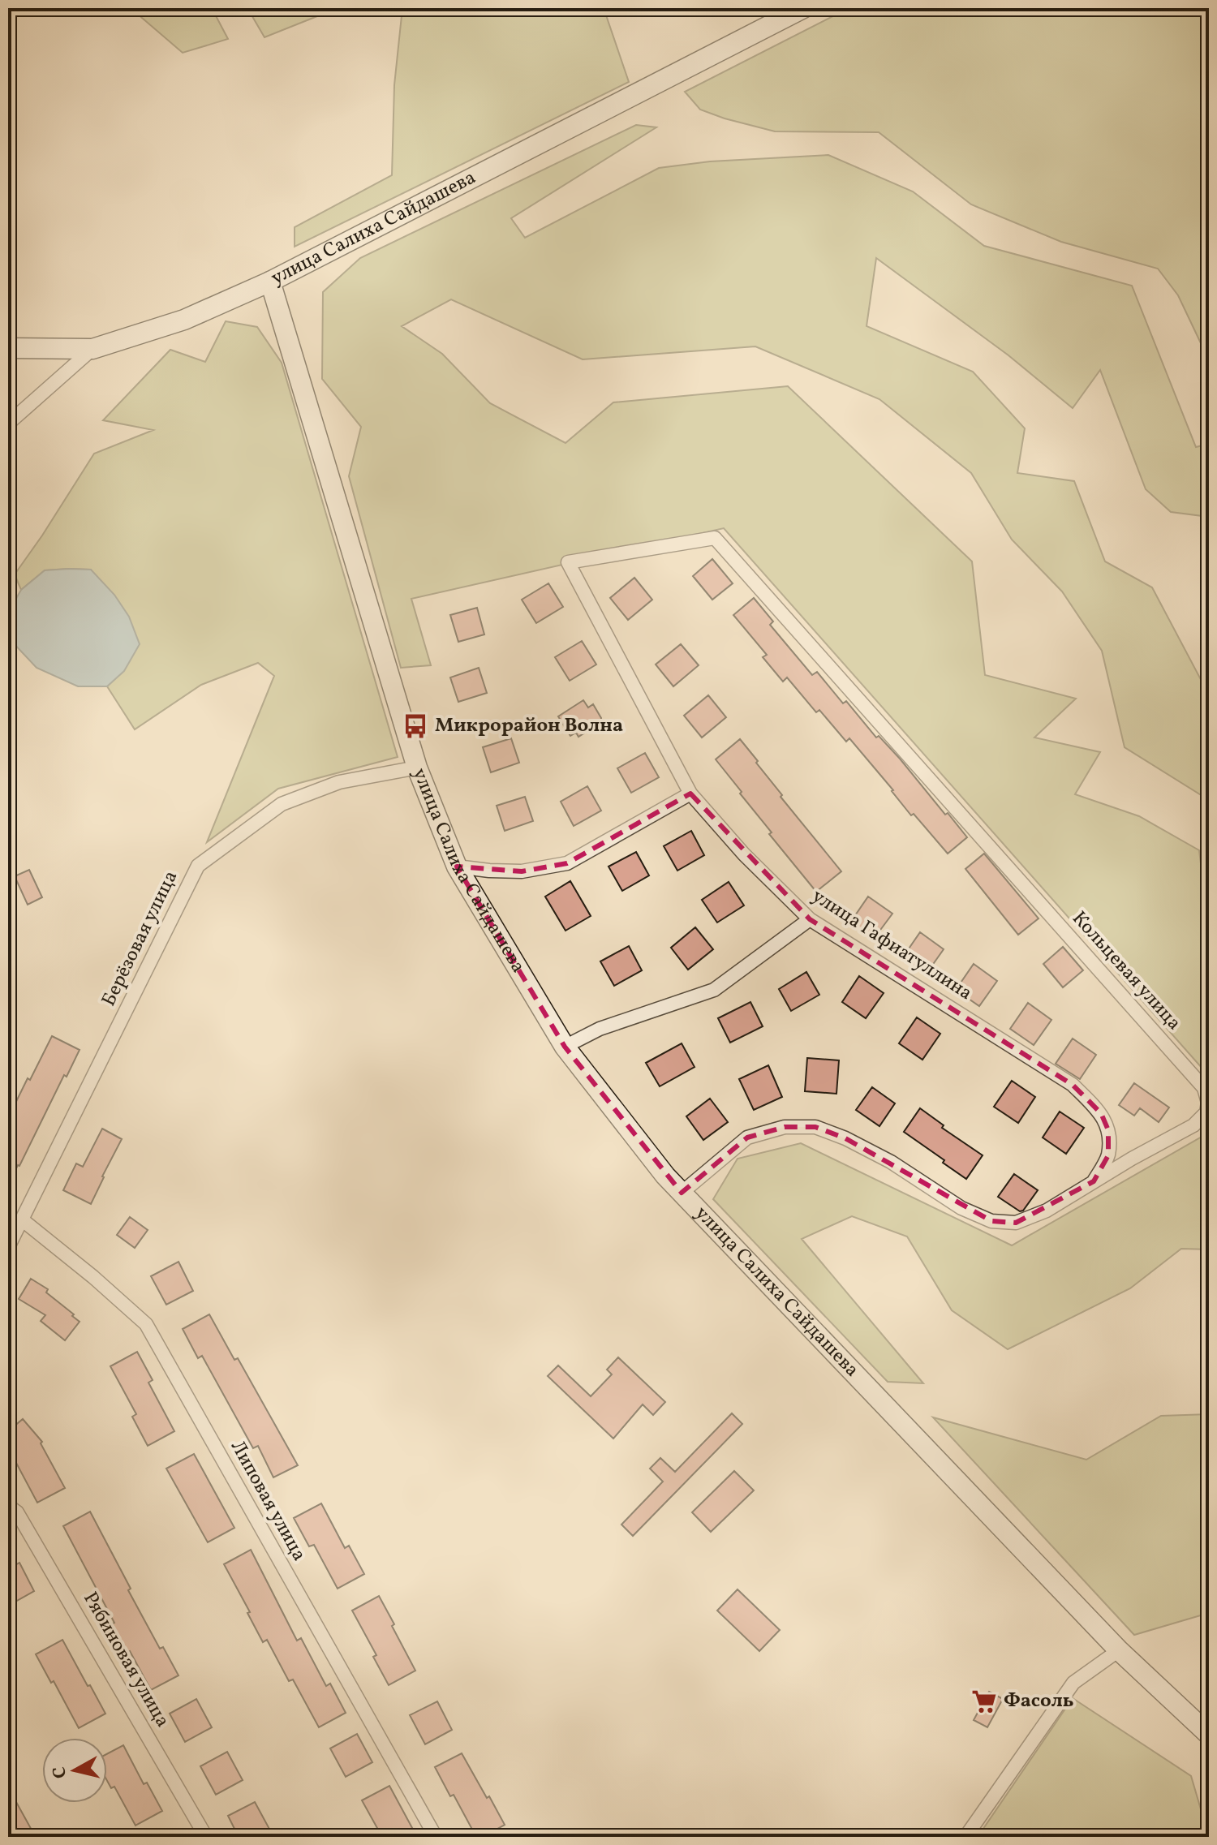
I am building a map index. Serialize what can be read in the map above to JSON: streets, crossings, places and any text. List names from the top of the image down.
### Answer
{
  "streets": {
    "street": [
      "улица Салиха Сайдашева",
      "Берёзовая улица",
      "улица Гафиатуллина",
      "Кольцевая улица",
      "Липовая улица",
      "Рябиновая улица"
    ]
  },
  "crossings": [
    ["улица Салиха Сайдашева", "Берёзовая улица"],
    ["улица Салиха Сайдашева", "Кольцевая улица"],
    ["Берёзовая улица", "Липовая улица"],
    ["улица Гафиатуллина", "Кольцевая улица"]
  ],
  "places": {
    "bus stop": ["Микрорайон Волна"],
    "supermarket": ["Фасоль"]
  },
  "north": "left"
}
